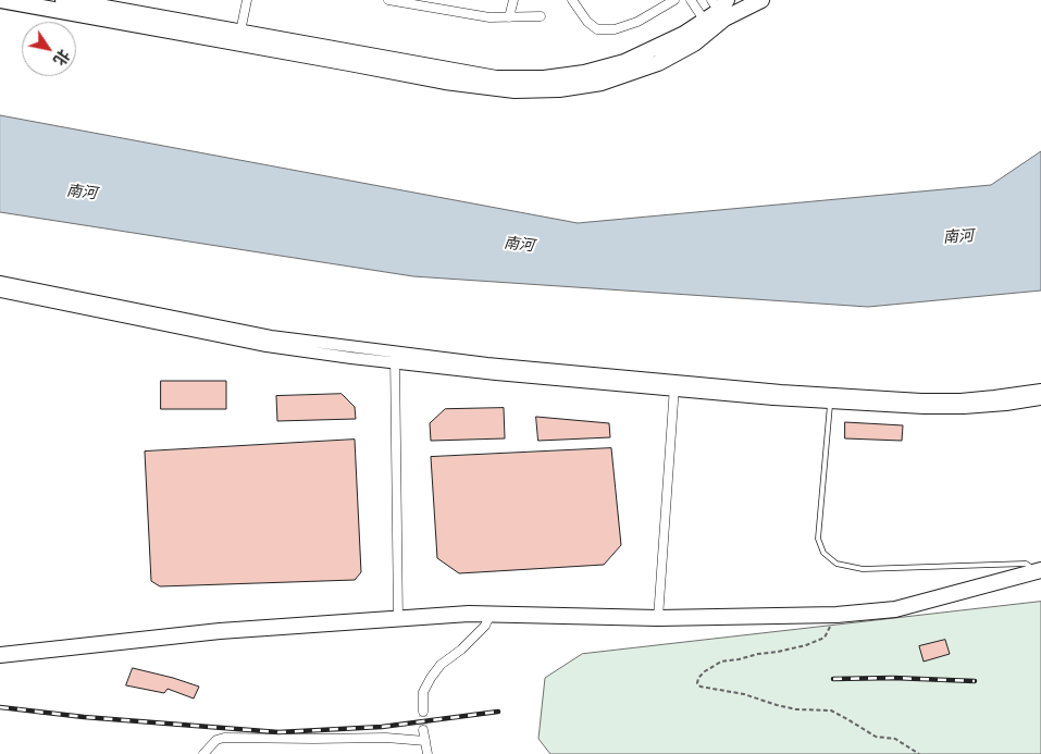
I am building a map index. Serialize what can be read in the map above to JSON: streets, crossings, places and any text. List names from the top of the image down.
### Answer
{
  "water": ["南河"],
  "north": "bottom right"
}
